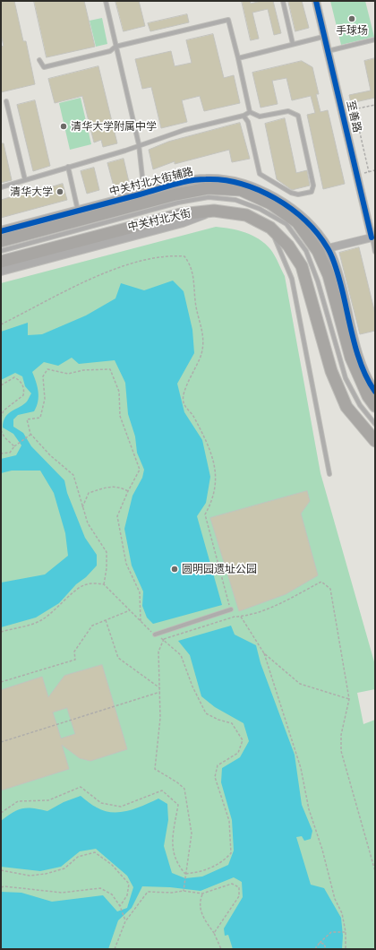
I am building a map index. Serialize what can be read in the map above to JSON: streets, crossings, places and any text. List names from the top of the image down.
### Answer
{
  "streets": {
    "main road": ["中关村北大街"],
    "street": ["至善路", "中关村北大街辅路"]
  },
  "crossings": [
    ["中关村北大街辅路", "中关村北大街"]
  ],
  "places": [
    "手球场",
    "清华大学附属中学",
    "清华大学",
    "圆明园遗址公园"
  ]
}
